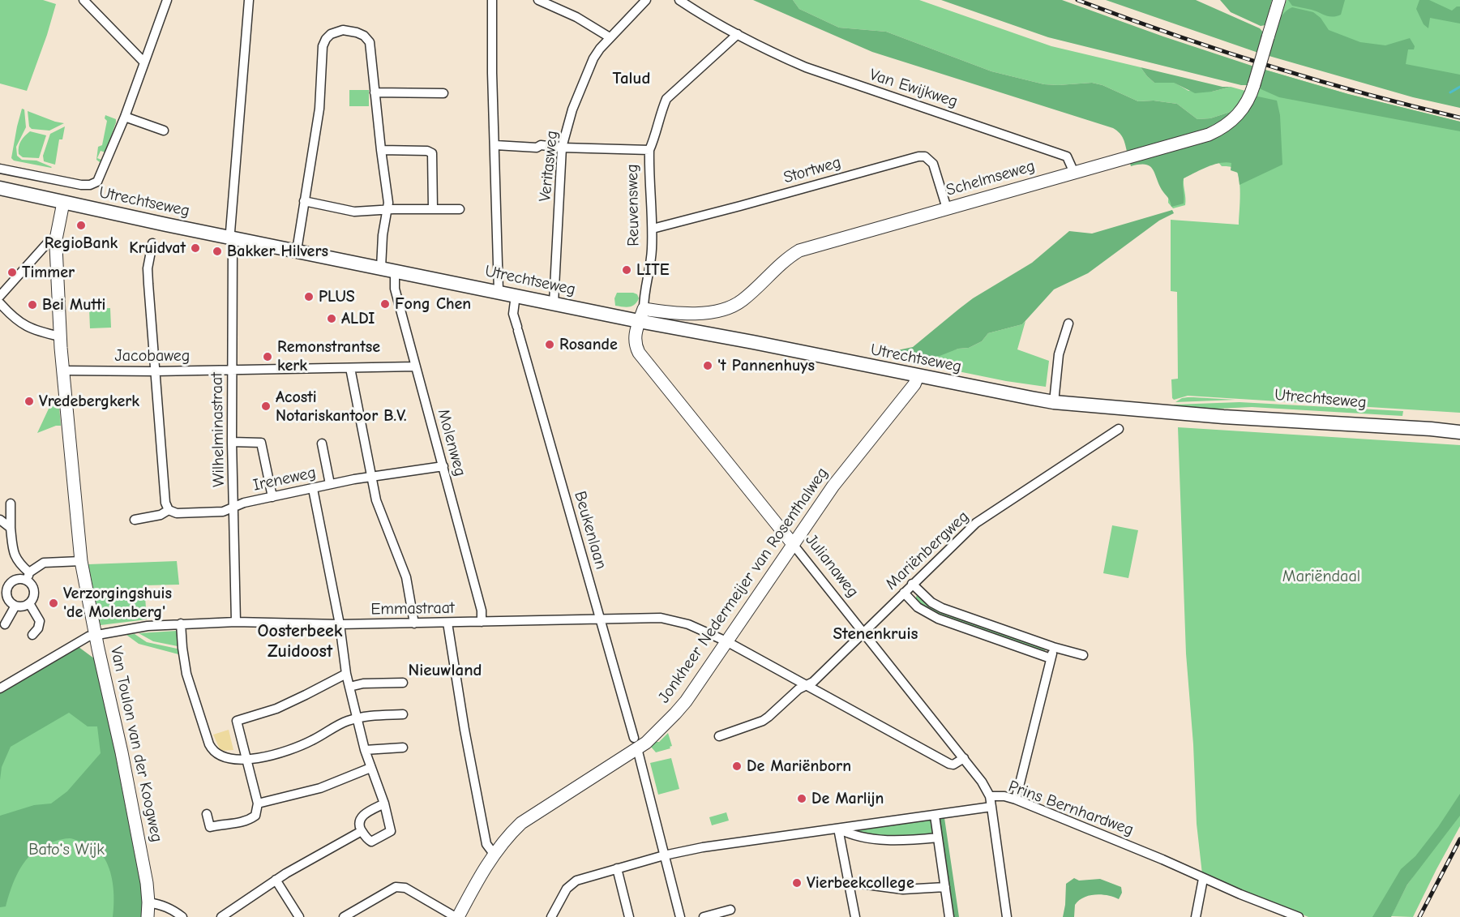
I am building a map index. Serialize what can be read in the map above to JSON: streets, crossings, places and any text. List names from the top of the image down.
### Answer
{
  "streets": {
    "main road": ["Utrechtseweg"],
    "street": [
      "Van Ewijkweg",
      "Veritasweg",
      "Stortweg",
      "Schelmseweg",
      "Reuvensweg",
      "Jacobaweg",
      "Wilhelminastraat",
      "Molenweg",
      "Ireneweg",
      "Beukenlaan",
      "Mariënbergweg",
      "Julianaweg",
      "Jonkheer Nedermeijer van Rosenthalweg",
      "Emmastraat",
      "Van Toulon van der Koogweg",
      "Prins Bernhardweg"
    ]
  },
  "crossings": [
    ["Van Ewijkweg", "Schelmseweg"],
    ["Van Ewijkweg", "Reuvensweg"],
    ["Veritasweg", "Utrechtseweg"],
    ["Stortweg", "Schelmseweg"],
    ["Stortweg", "Reuvensweg"],
    ["Schelmseweg", "Utrechtseweg"],
    ["Schelmseweg", "Reuvensweg"],
    ["Schelmseweg", "Julianaweg"],
    ["Utrechtseweg", "Reuvensweg"],
    ["Utrechtseweg", "Wilhelminastraat"],
    ["Utrechtseweg", "Molenweg"],
    ["Utrechtseweg", "Beukenlaan"],
    ["Utrechtseweg", "Julianaweg"],
    ["Utrechtseweg", "Jonkheer Nedermeijer van Rosenthalweg"],
    ["Utrechtseweg", "Van Toulon van der Koogweg"],
    ["Reuvensweg", "Julianaweg"],
    ["Jacobaweg", "Wilhelminastraat"],
    ["Jacobaweg", "Molenweg"],
    ["Jacobaweg", "Van Toulon van der Koogweg"],
    ["Wilhelminastraat", "Ireneweg"],
    ["Wilhelminastraat", "Emmastraat"],
    ["Molenweg", "Ireneweg"],
    ["Molenweg", "Emmastraat"],
    ["Beukenlaan", "Jonkheer Nedermeijer van Rosenthalweg"],
    ["Beukenlaan", "Emmastraat"],
    ["Mariënbergweg", "Julianaweg"],
    ["Julianaweg", "Jonkheer Nedermeijer van Rosenthalweg"],
    ["Julianaweg", "Prins Bernhardweg"],
    ["Jonkheer Nedermeijer van Rosenthalweg", "Emmastraat"],
    ["Emmastraat", "Van Toulon van der Koogweg"]
  ],
  "districts": [
    "Talud",
    "Oosterbeek Zuidoost",
    "Stenenkruis",
    "Nieuwland"
  ],
  "parks": ["Mariëndaal", "Bato's Wijk"],
  "places": [
    "RegioBank",
    "Kruidvat",
    "Bakker Hilvers",
    "LITE",
    "Timmer",
    "PLUS",
    "Fong Chen",
    "Bei Mutti",
    "ALDI",
    "Rosande",
    "Remonstrantse kerk",
    "'t Pannenhuys",
    "Vredebergkerk",
    "Acosti Notariskantoor B.V.",
    "Verzorgingshuis 'de Molenberg'",
    "De Mariënborn",
    "De Marlijn",
    "Vierbeekcollege"
  ]
}
